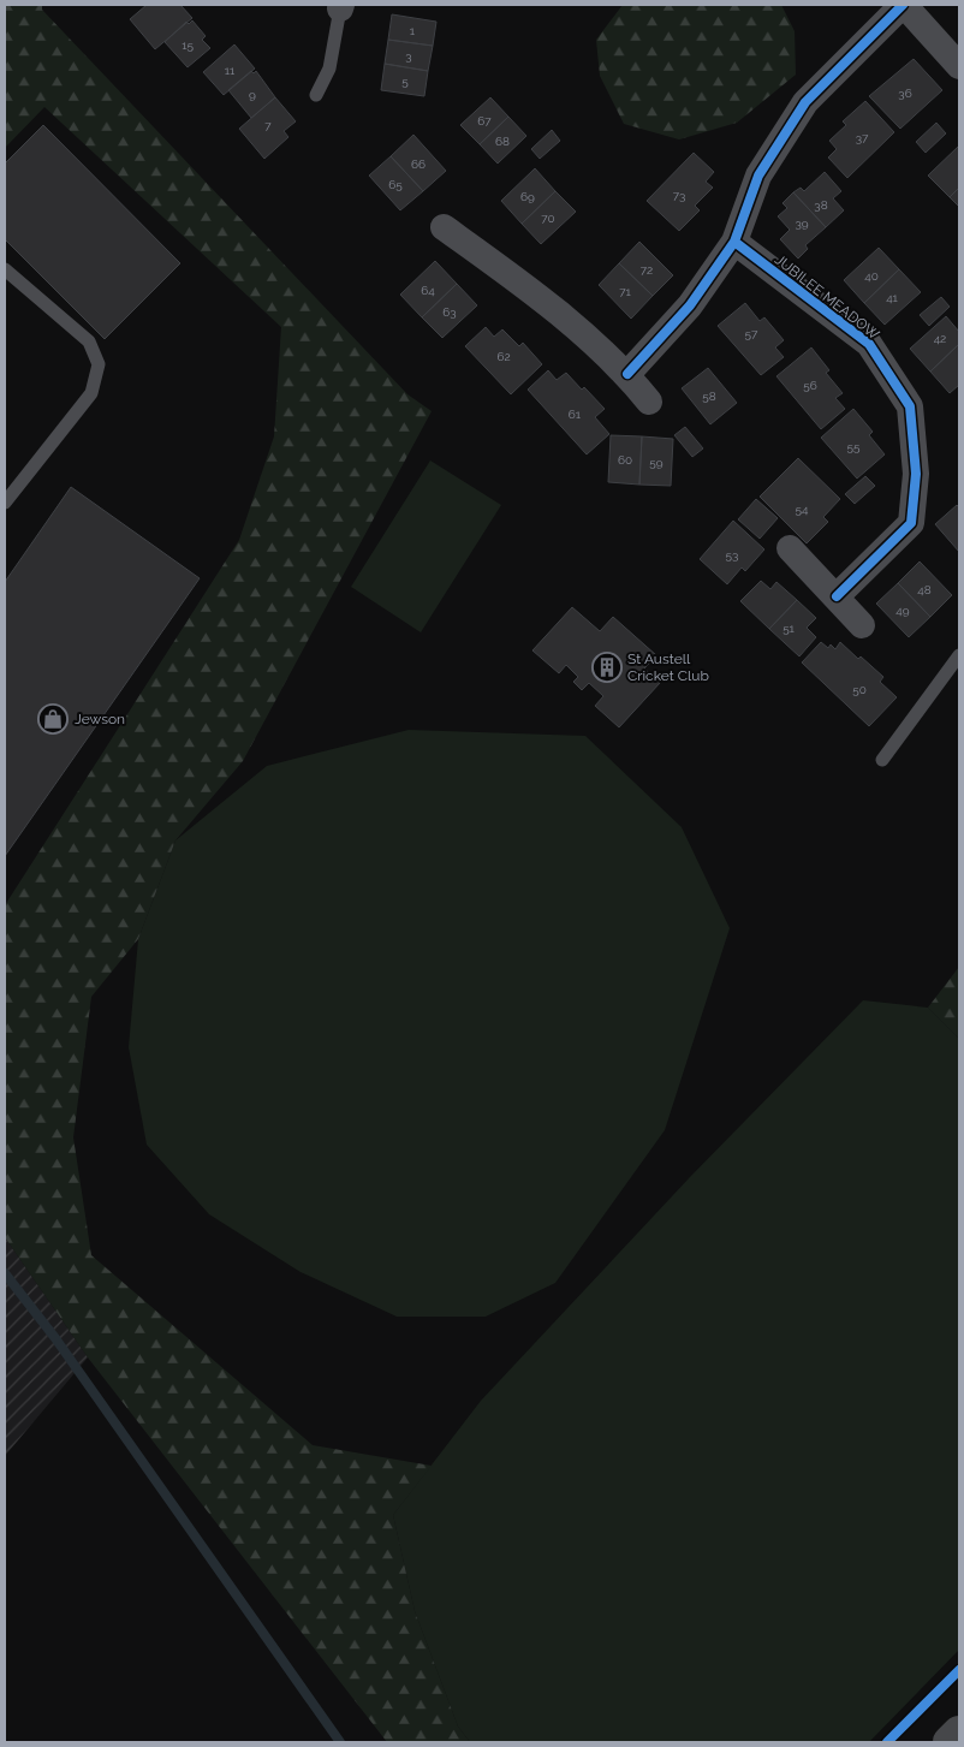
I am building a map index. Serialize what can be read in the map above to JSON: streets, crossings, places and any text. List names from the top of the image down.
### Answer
{
  "streets": {
    "street": ["JUBILEE MEADOW"]
  },
  "places": {
    "building": ["St Austell Cricket Club"],
    "shop": ["Jewson"]
  },
  "house_numbers": [
    "1",
    "15",
    "3",
    "11",
    "5",
    "36",
    "9",
    "67",
    "7",
    "37",
    "68",
    "66",
    "65",
    "73",
    "69",
    "38",
    "70",
    "39",
    "72",
    "40",
    "64",
    "71",
    "41",
    "63",
    "57",
    "42",
    "62",
    "56",
    "58",
    "61",
    "55",
    "60",
    "59",
    "54",
    "53",
    "48",
    "49",
    "51",
    "50"
  ]
}
